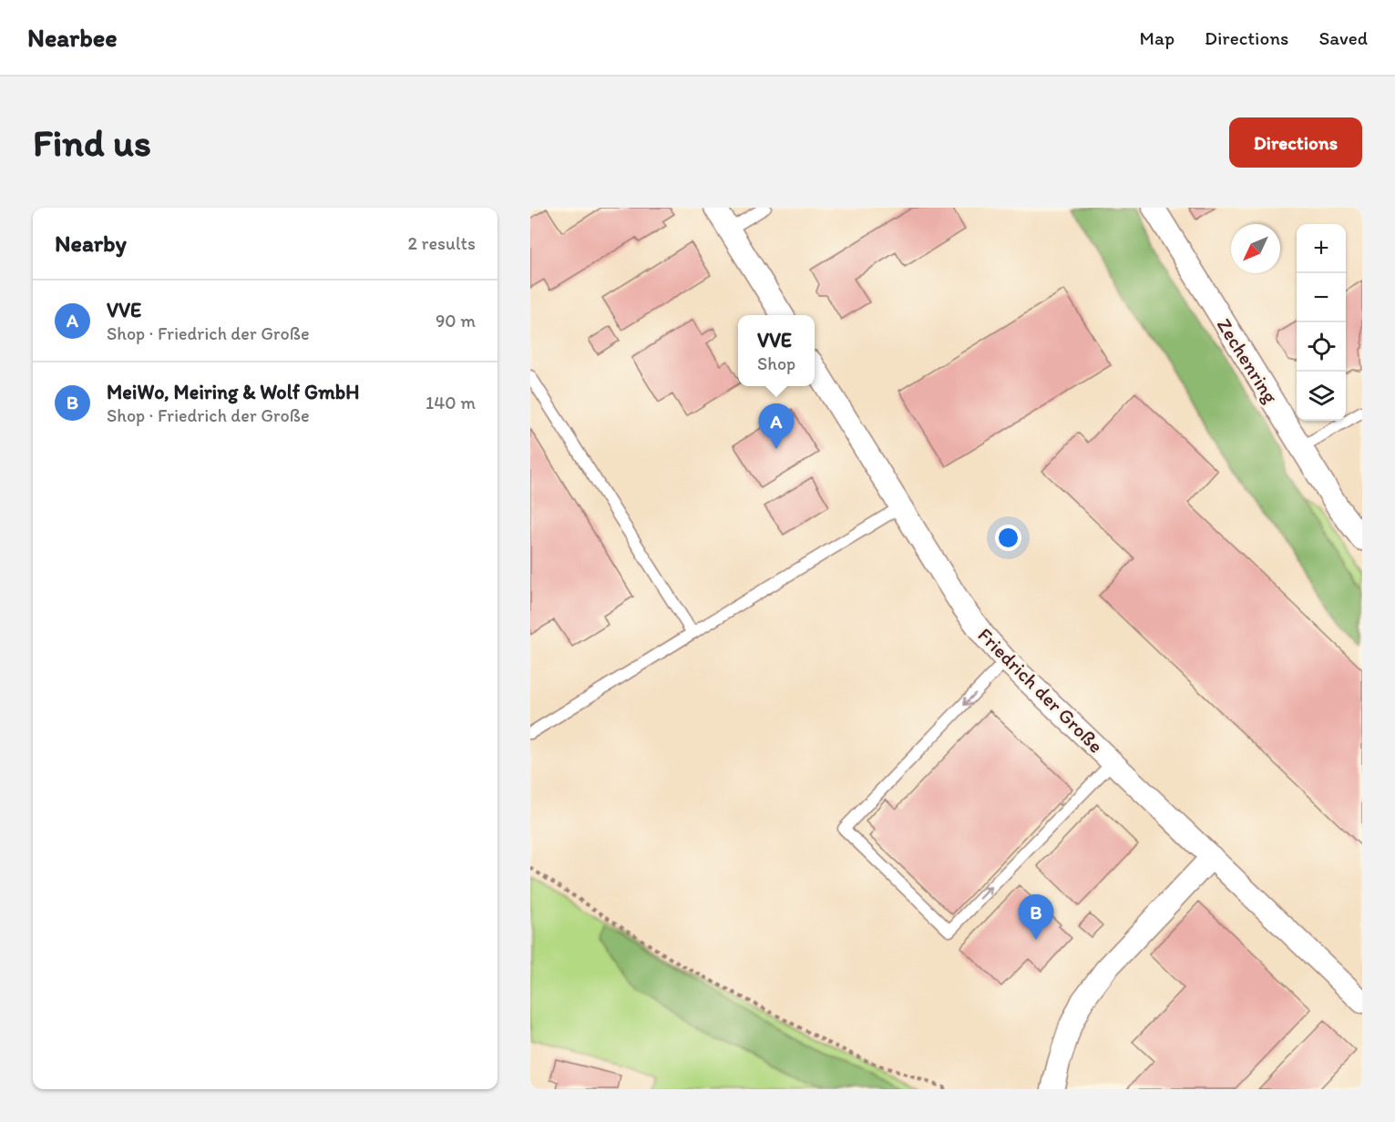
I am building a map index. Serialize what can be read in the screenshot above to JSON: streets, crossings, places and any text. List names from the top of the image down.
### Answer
{
  "streets": {
    "street": ["Zechenring", "Friedrich der Große"]
  },
  "north": "bottom left",
  "page": {
    "header": "Nearbee",
    "nav": ["Map", "Directions", "Saved"],
    "buttons": "Directions",
    "title": "Find us",
    "heading": ["Nearby", "2 results"],
    "map_buttons": ["+", "−"],
    "list": [
      {
        "mark": "A",
        "name": "VVE",
        "note": "Shop · Friedrich der Große",
        "value": "90 m"
      },
      {
        "mark": "B",
        "name": "MeiWo, Meiring & Wolf GmbH",
        "note": "Shop · Friedrich der Große",
        "value": "140 m"
      }
    ],
    "popup": ["VVE", "Shop"],
    "pins": ["A", "B"]
  }
}
